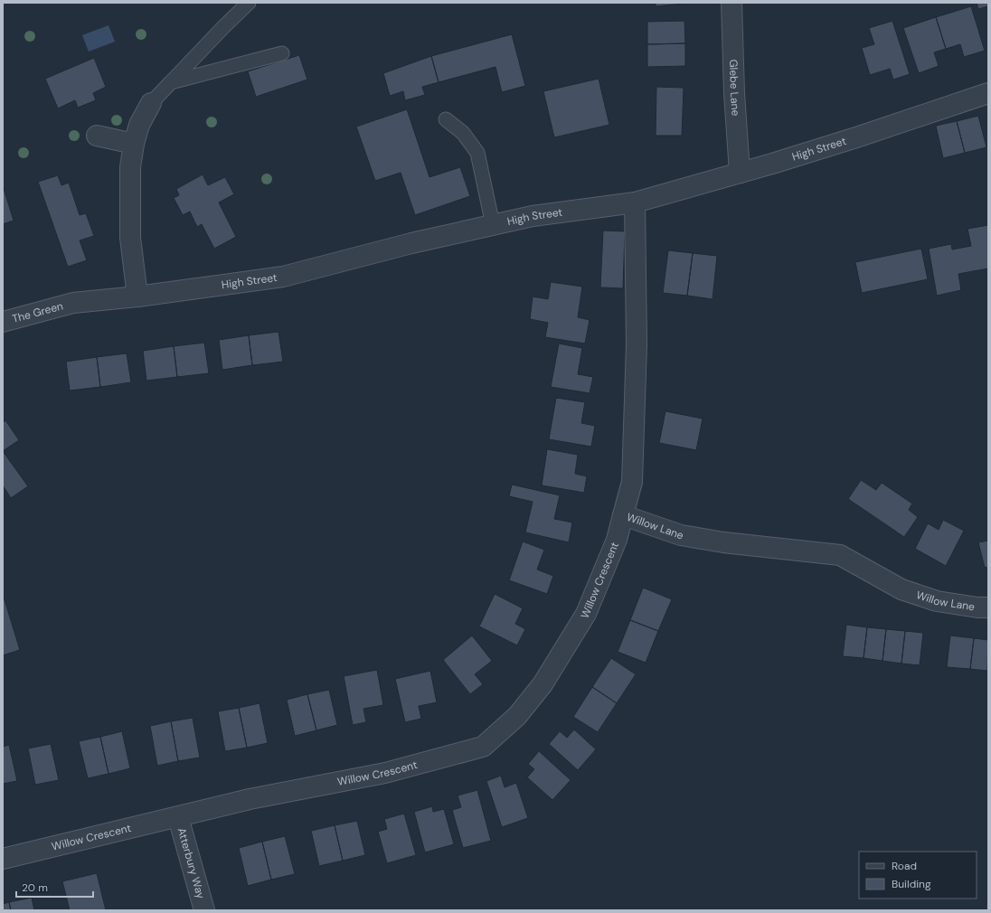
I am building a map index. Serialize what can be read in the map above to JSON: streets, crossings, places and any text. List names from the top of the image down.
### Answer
{
  "streets": {
    "street": [
      "Glebe Lane",
      "High Street",
      "The Green",
      "Willow Lane",
      "Willow Crescent",
      "Atterbury Way"
    ]
  },
  "crossings": [
    ["Glebe Lane", "High Street"],
    ["High Street", "The Green"],
    ["High Street", "Willow Lane"],
    ["Willow Lane", "Willow Crescent"],
    ["Willow Crescent", "Atterbury Way"]
  ],
  "legend": ["Road", "Building"],
  "scale_bar": "20 m"
}
